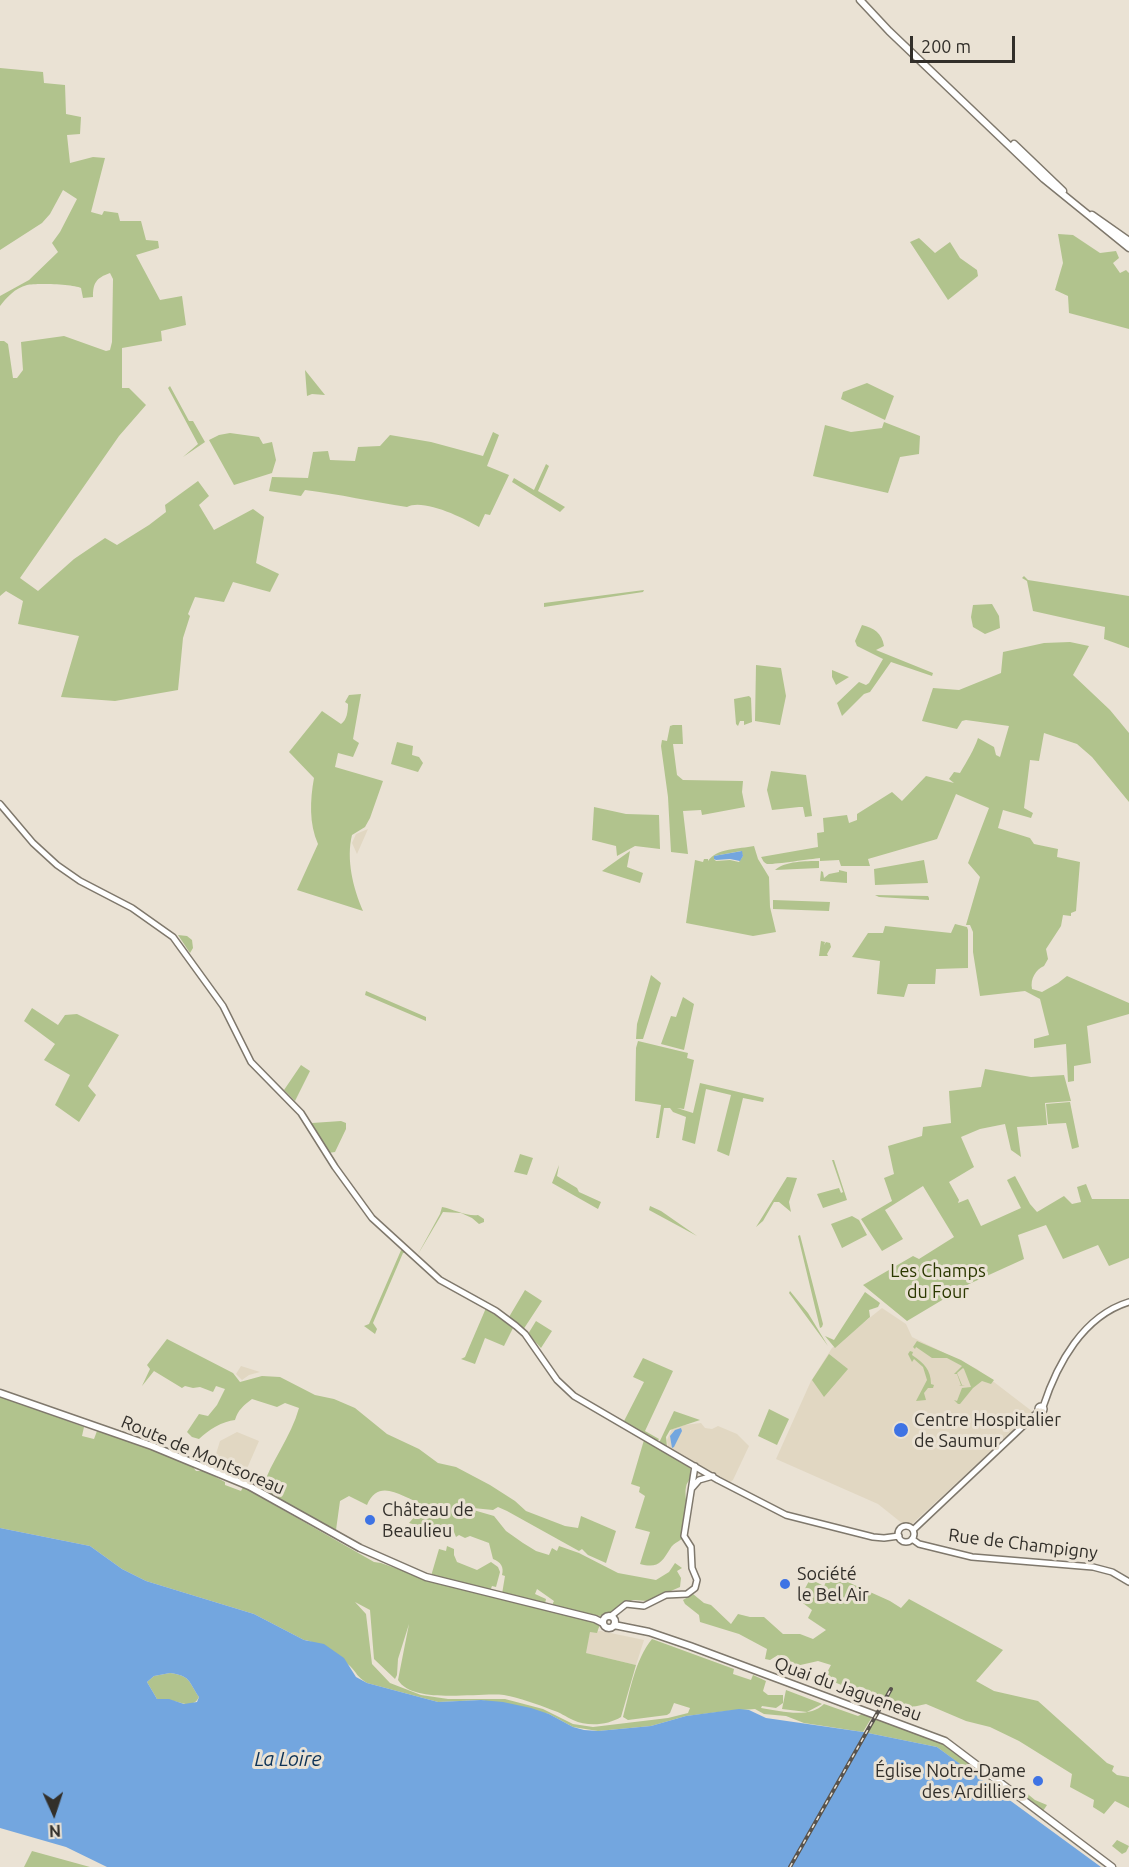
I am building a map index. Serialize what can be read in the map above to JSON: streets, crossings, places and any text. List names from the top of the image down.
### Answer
{
  "streets": {
    "main road": ["Route de Montsoreau", "Quai du Jagueneau"],
    "street": ["Rue de Champigny"]
  },
  "crossings": [
    ["Route de Montsoreau", "Quai du Jagueneau"]
  ],
  "water": ["La Loire"],
  "parks": ["Les Champs du Four"],
  "places": [
    "Centre Hospitalier de Saumur",
    "Château de Beaulieu",
    "Société le Bel Air",
    "Église Notre-Dame des Ardilliers"
  ],
  "scale_bar": "200 m",
  "north": "bottom"
}
